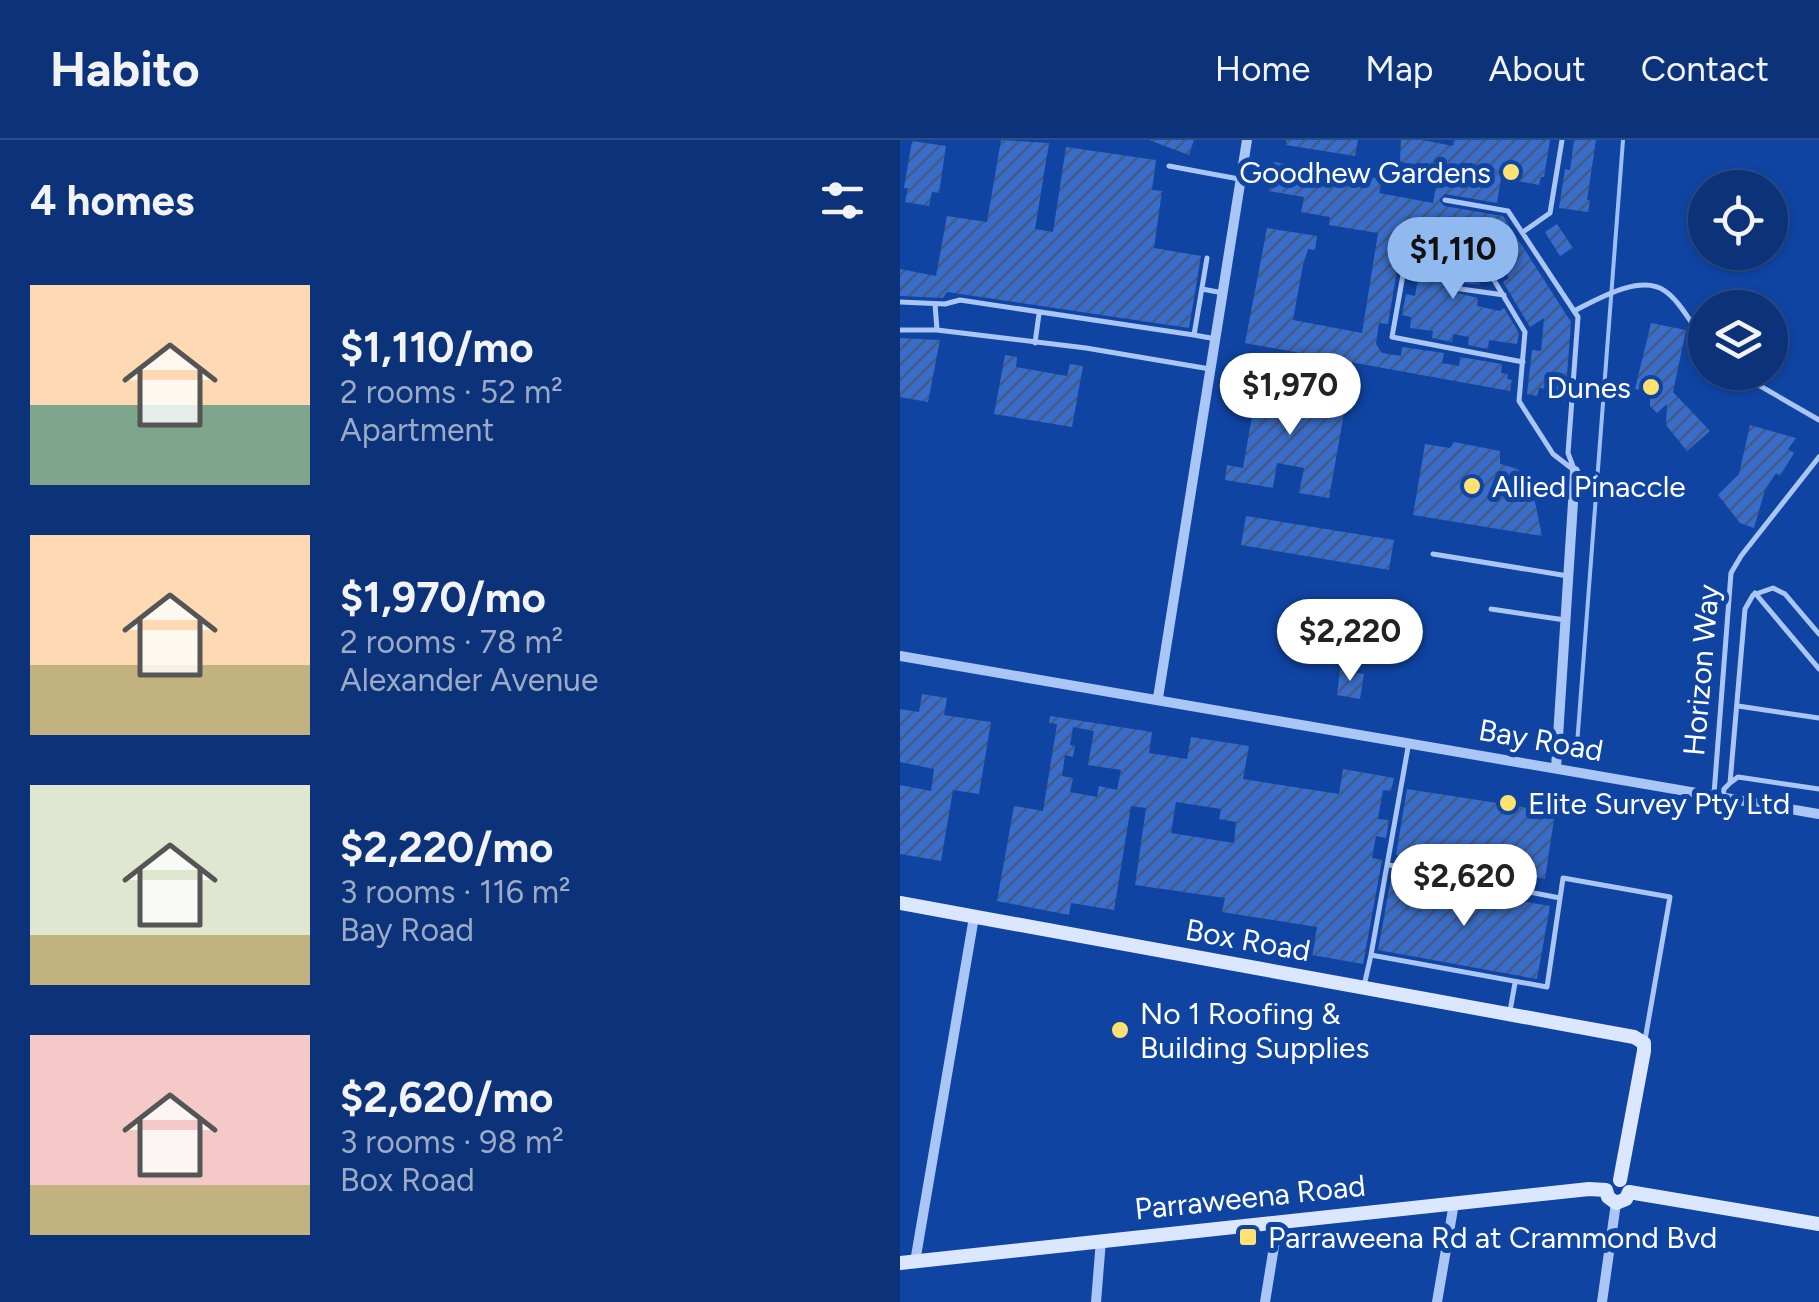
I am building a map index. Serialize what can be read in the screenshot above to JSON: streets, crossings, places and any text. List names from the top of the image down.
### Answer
{
  "streets": {
    "street": ["Bay Road", "Box Road", "Parraweena Road"],
    "lane": ["Horizon Way"]
  },
  "crossings": [
    ["Horizon Way", "Bay Road"]
  ],
  "places": {
    "other": [
      "Goodhew Gardens",
      "Dunes",
      "Allied Pinaccle",
      "Elite Survey Pty Ltd",
      "No 1 Roofing & Building Supplies"
    ],
    "transit": ["Parraweena Rd at Crammond Bvd"]
  },
  "page": {
    "header": "Habito",
    "nav": [
      "Home",
      "Map",
      "About",
      "Contact"
    ],
    "heading": "4 homes",
    "price": [
      "$1,110",
      "$1,970",
      "$2,220",
      "$2,620"
    ],
    "list": [
      {
        "name": "$1,110/mo",
        "note": "2 rooms · 52 m² · Apartment"
      },
      {
        "name": "$1,970/mo",
        "note": "2 rooms · 78 m² · Alexander Avenue"
      },
      {
        "name": "$2,220/mo",
        "note": "3 rooms · 116 m² · Bay Road"
      },
      {
        "name": "$2,620/mo",
        "note": "3 rooms · 98 m² · Box Road"
      }
    ]
  }
}
